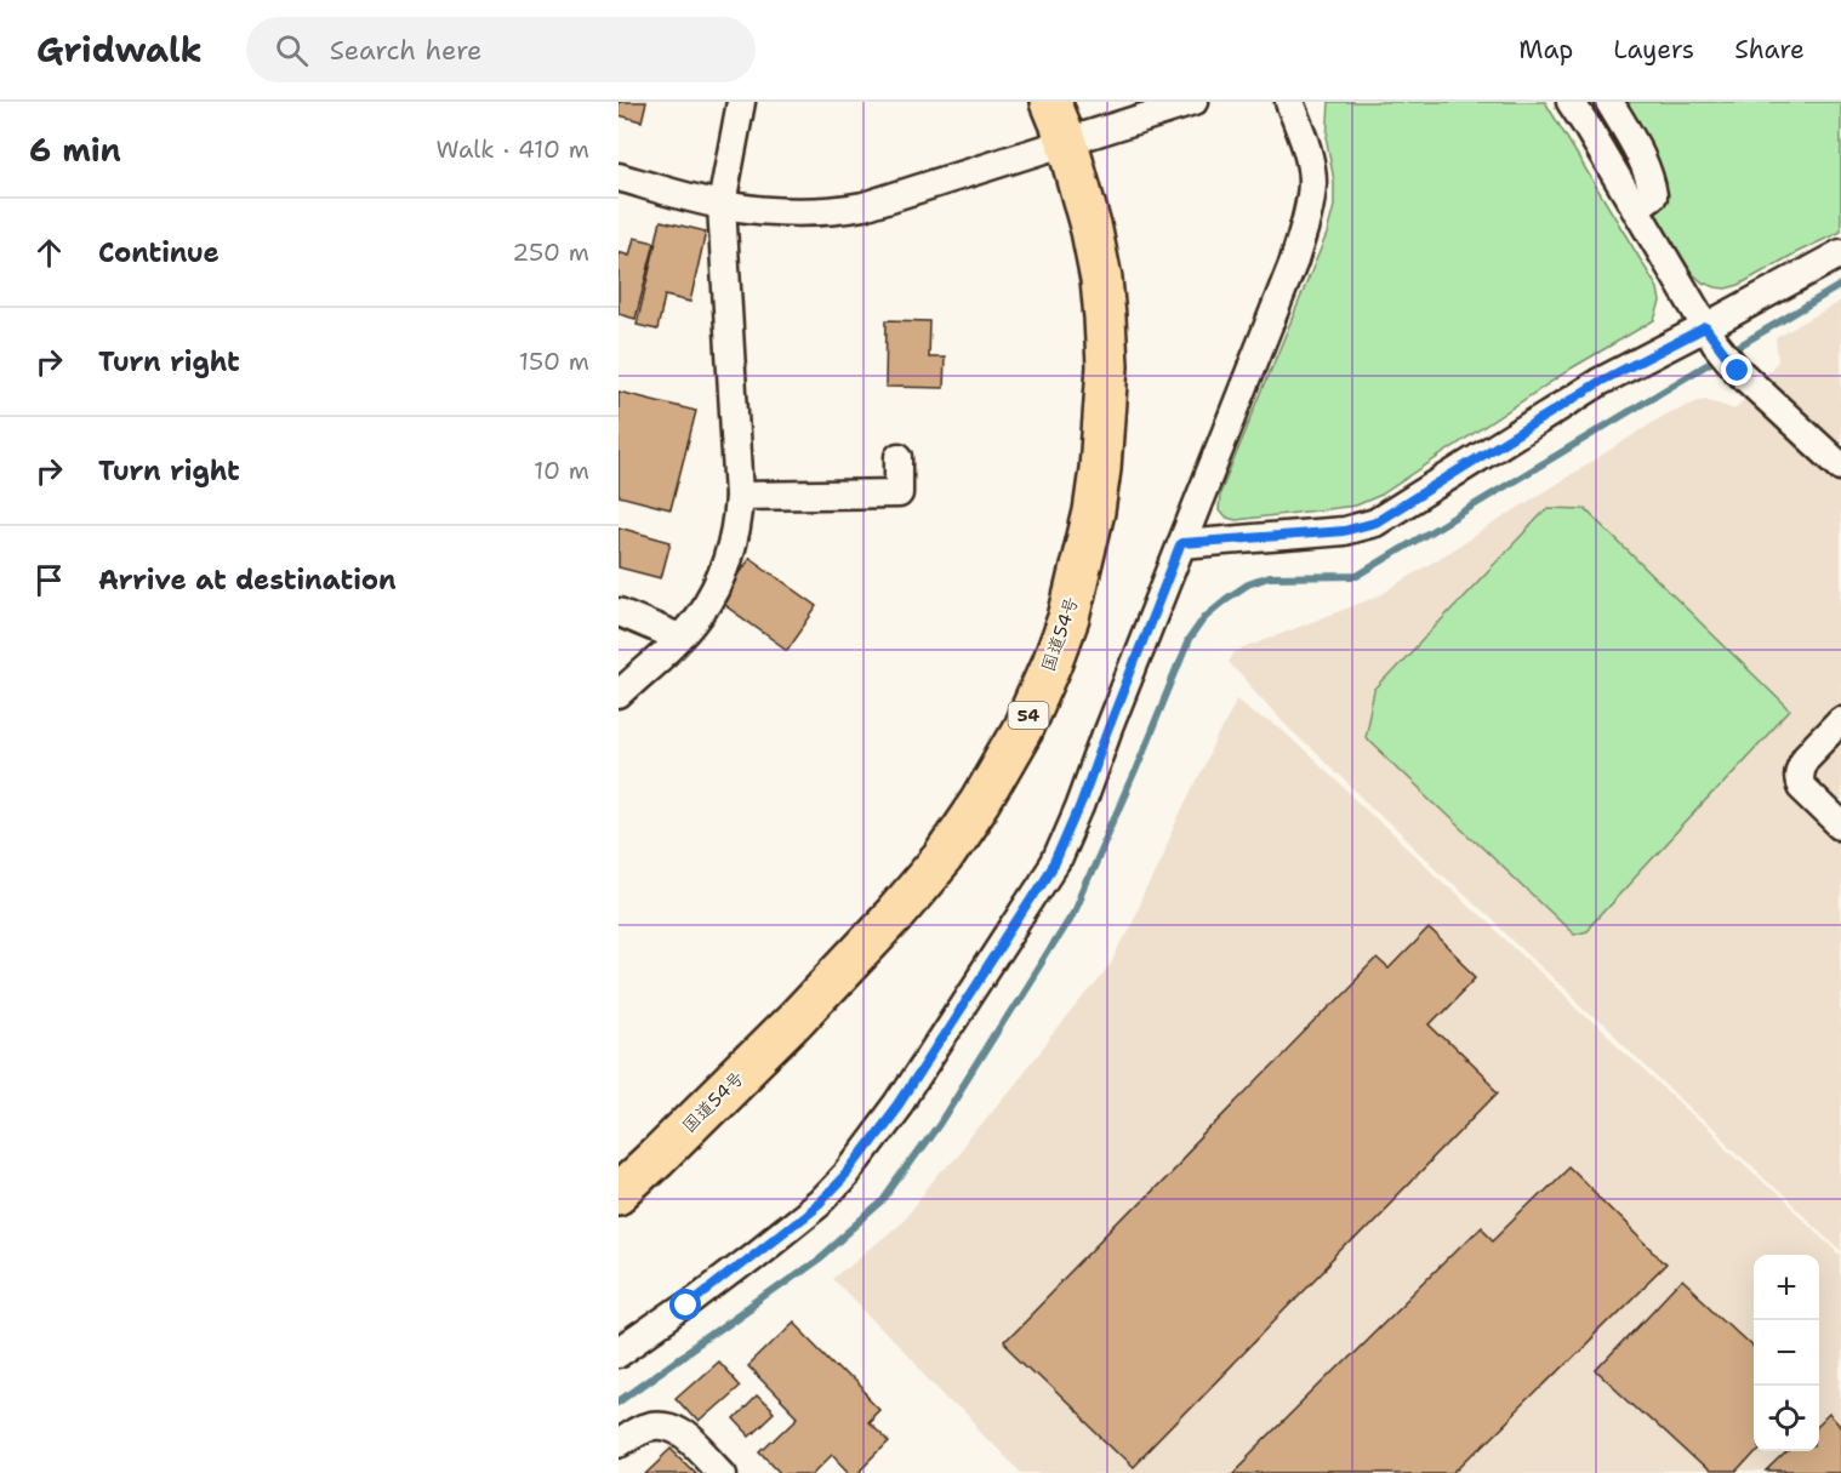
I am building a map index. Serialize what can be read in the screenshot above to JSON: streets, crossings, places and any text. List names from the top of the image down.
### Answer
{
  "streets": {
    "highway": ["国道54号", "54"]
  },
  "page": {
    "header": "Gridwalk",
    "search": "Search here",
    "nav": ["Map", "Layers", "Share"],
    "heading": ["6 min", "Walk · 410 m"],
    "list": [
      ["Continue", "250 m"],
      ["Turn right", "150 m"],
      ["Turn right", "10 m"],
      "Arrive at destination"
    ],
    "map_buttons": ["+", "−"]
  }
}
